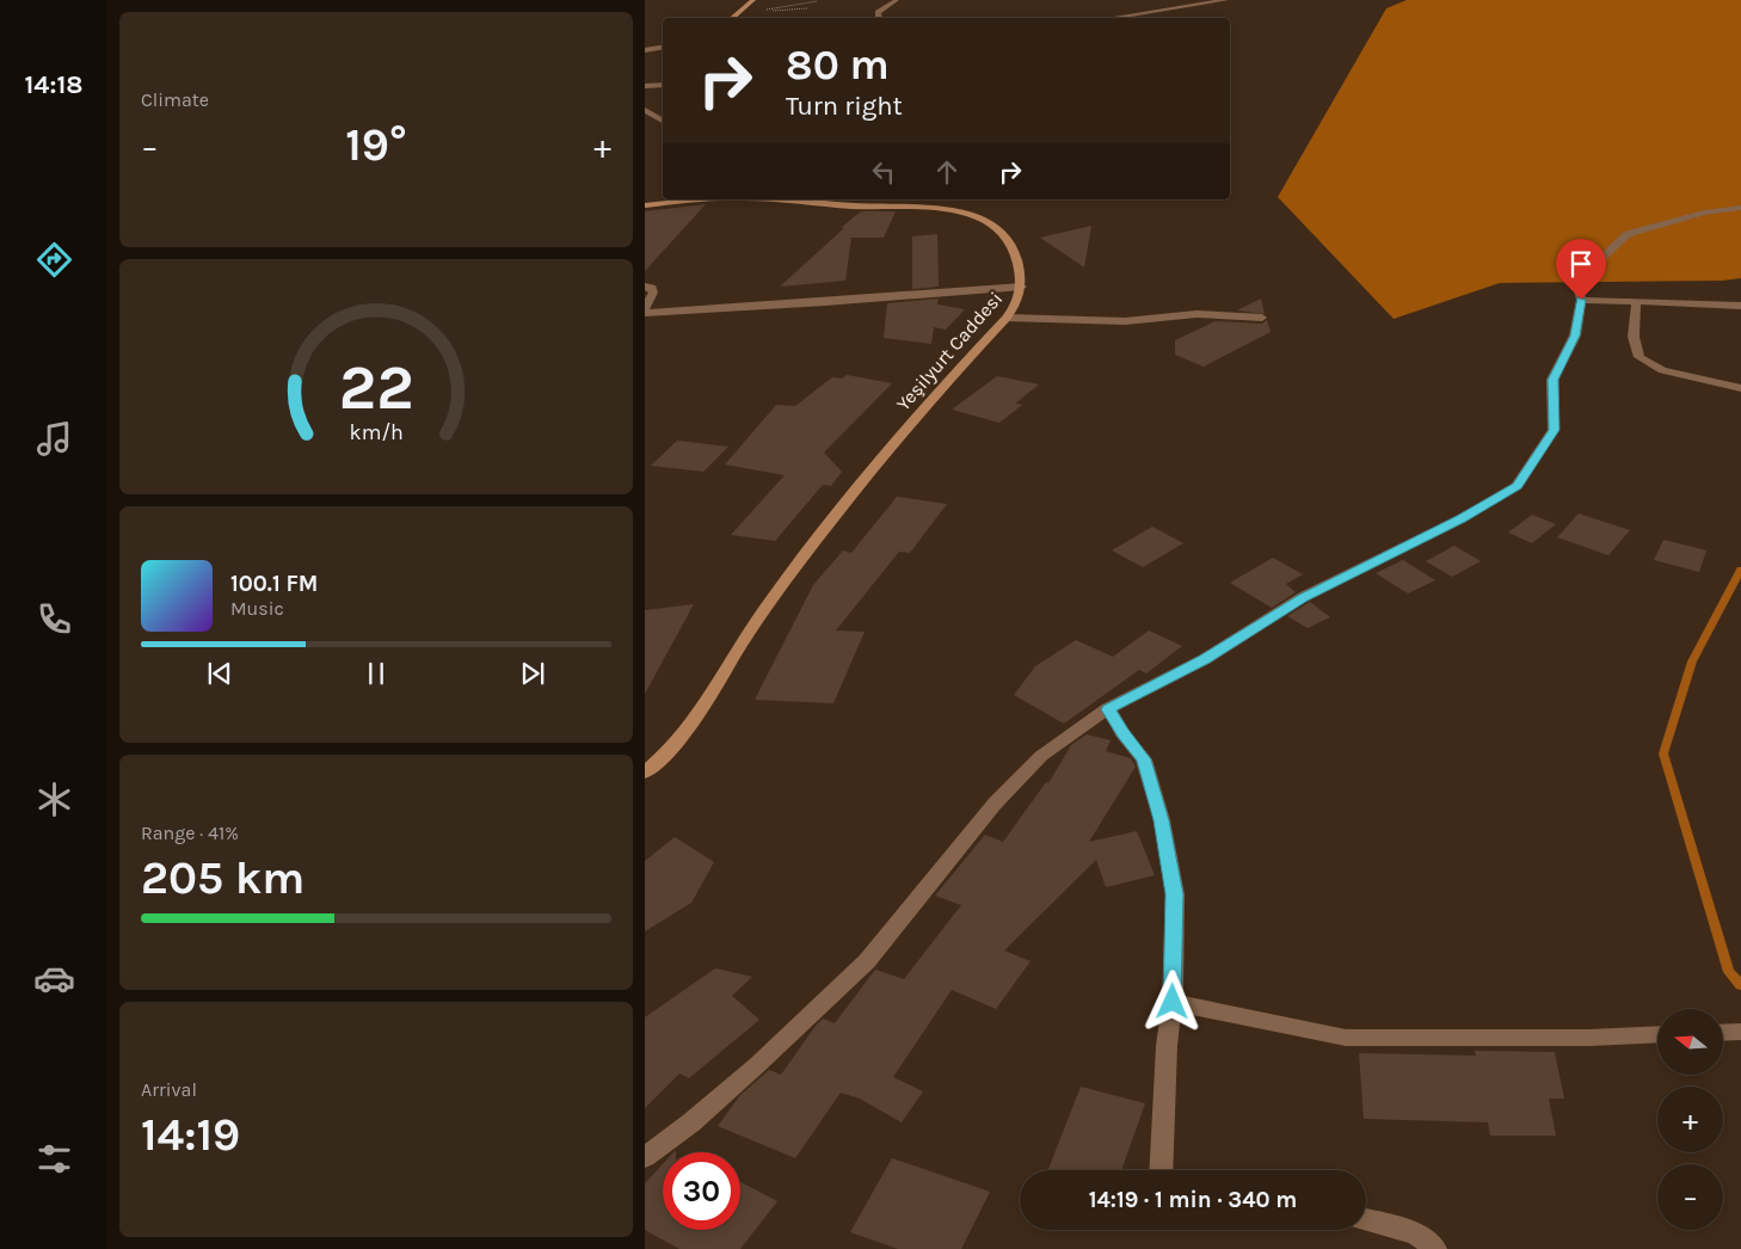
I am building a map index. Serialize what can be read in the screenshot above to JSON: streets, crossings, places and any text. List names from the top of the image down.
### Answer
{
  "streets": {
    "main road": ["Yeşilyurt Caddesi"]
  },
  "north": "left",
  "page": {
    "tabs": "14:18",
    "tile": [
      "Climate",
      ["Range · 41%", "205 km"],
      ["Arrival", "14:19"]
    ],
    "turn": ["80 m", "Turn right"],
    "heat": ["−", "19°", "+"],
    "song": ["100.1 FM", "Music"],
    "map_buttons": ["+", "−"],
    "limit": "30",
    "trip": "14:19 · 1 min · 340 m",
    "gauge": ["22", "km/h"]
  }
}
